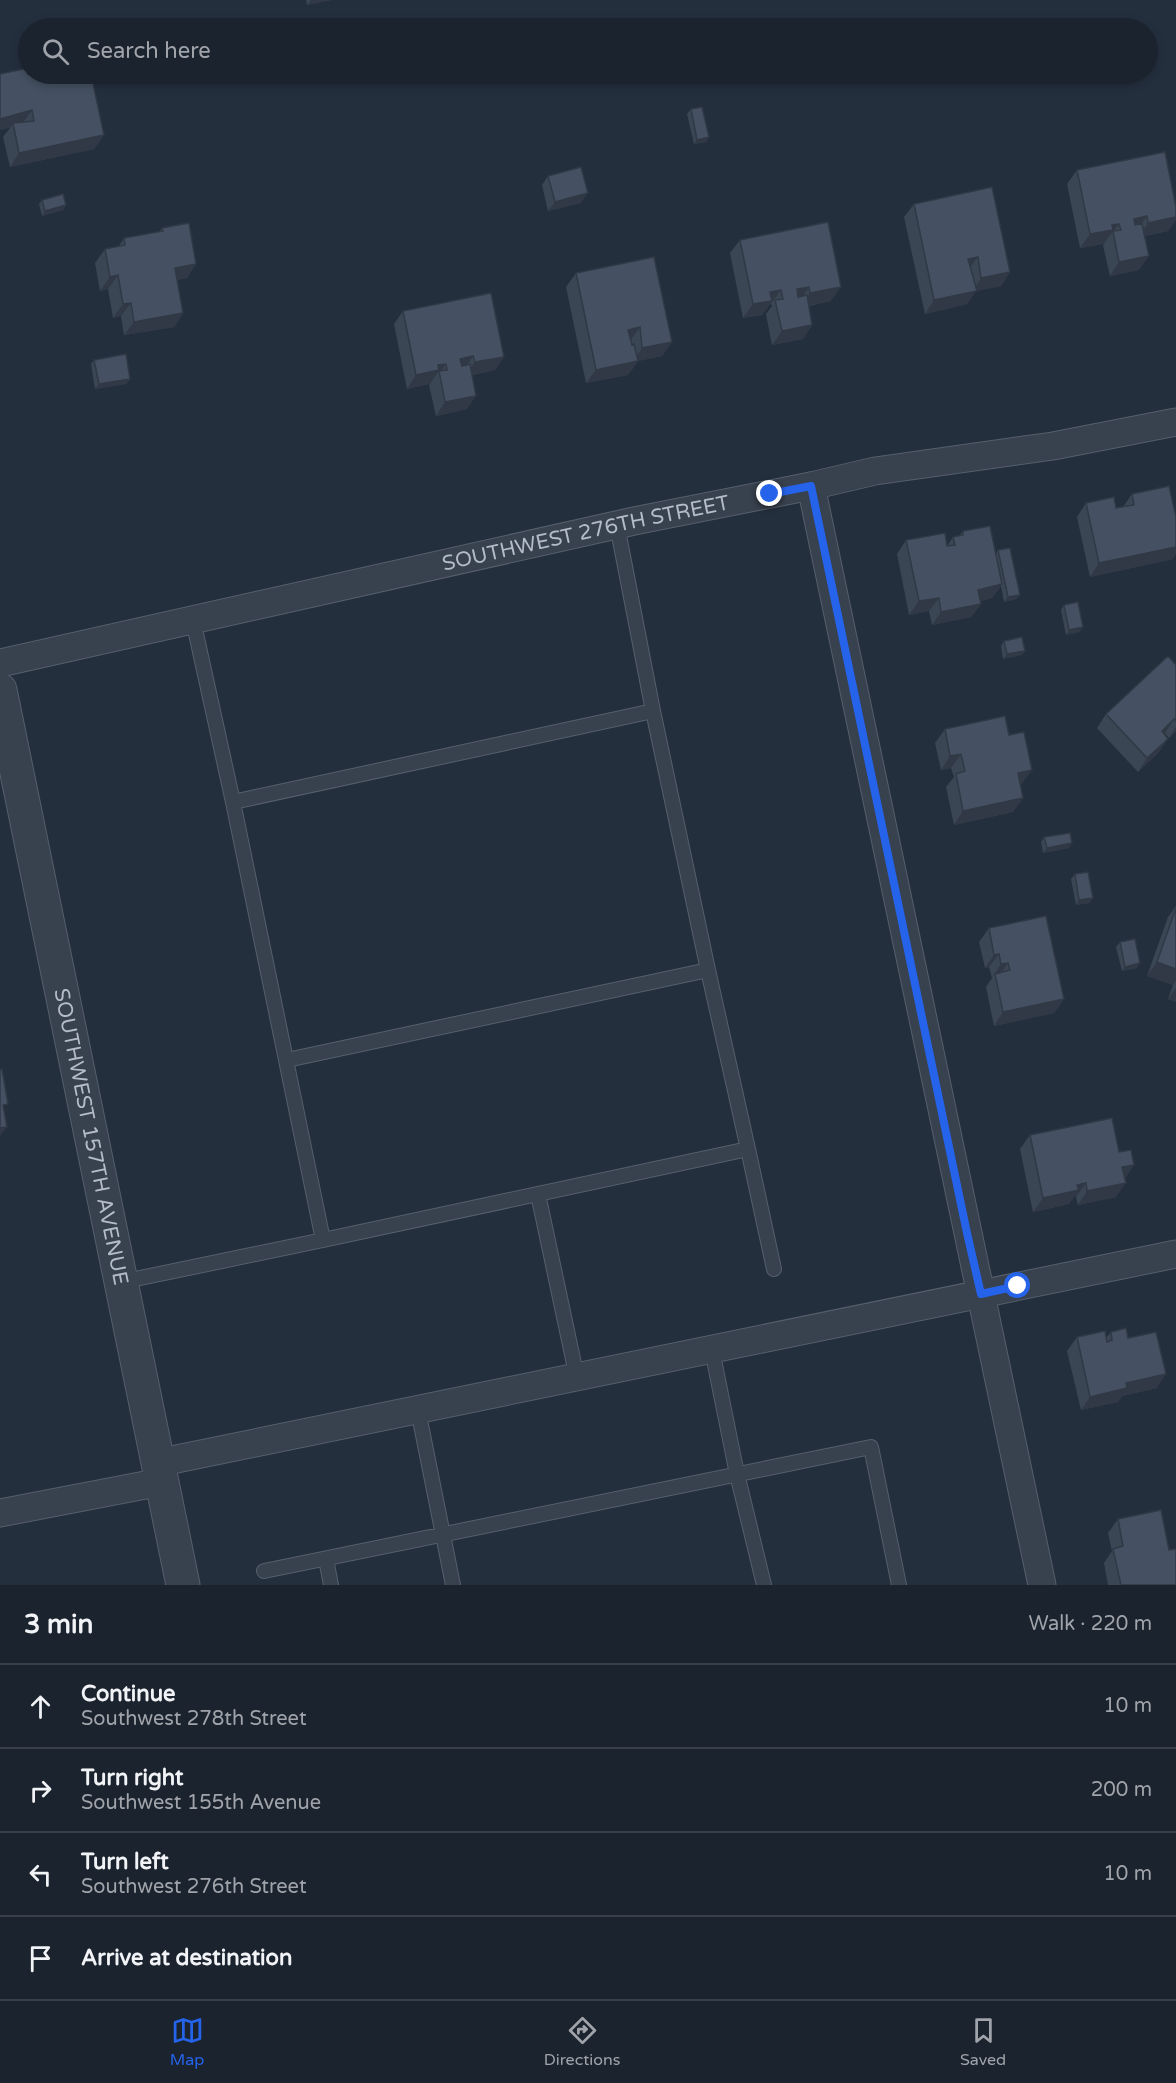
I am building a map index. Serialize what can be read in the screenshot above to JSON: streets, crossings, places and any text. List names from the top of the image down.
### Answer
{
  "streets": {
    "street": ["SOUTHWEST 276TH STREET", "SOUTHWEST 157TH AVENUE"]
  },
  "page": {
    "search": "Search here",
    "heading": ["3 min", "Walk · 220 m"],
    "list": [
      ["Continue", "Southwest 278th Street", "10 m"],
      ["Turn right", "Southwest 155th Avenue", "200 m"],
      ["Turn left", "Southwest 276th Street", "10 m"],
      "Arrive at destination"
    ],
    "nav": ["Map", "Directions", "Saved"]
  }
}
